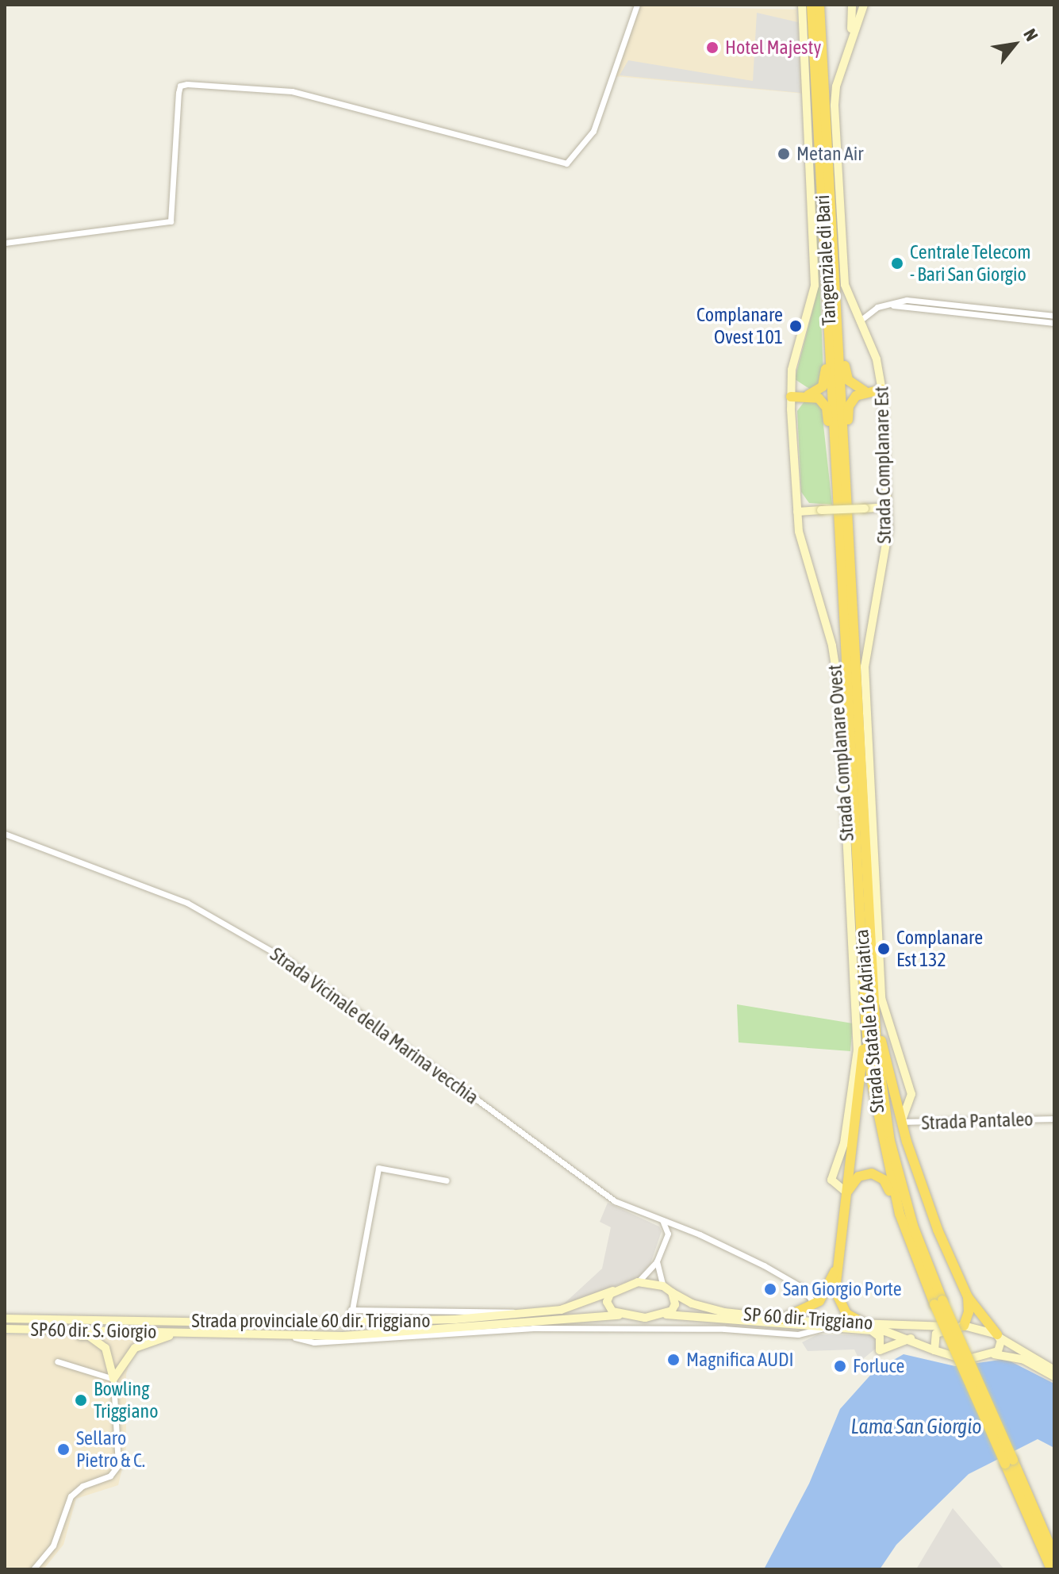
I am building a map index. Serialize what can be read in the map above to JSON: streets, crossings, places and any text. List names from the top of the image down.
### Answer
{
  "streets": {
    "highway": ["Tangenziale di Bari", "Strada Statale 16 Adriatica"],
    "main road": [
      "Strada Complanare Est",
      "Strada Complanare Ovest",
      "SP 60 dir. Triggiano",
      "Strada provinciale 60 dir. Triggiano",
      "SP60 dir. S. Giorgio"
    ],
    "street": ["Strada Vicinale della Marina vecchia", "Strada Pantaleo"]
  },
  "crossings": [
    ["Tangenziale di Bari", "Strada Statale 16 Adriatica"],
    ["Strada Complanare Est", "Strada Pantaleo"]
  ],
  "water": ["Lama San Giorgio"],
  "places": [
    "Hotel Majesty",
    "Metan Air",
    "Centrale Telecom - Bari San Giorgio",
    "Complanare Ovest 101",
    "Complanare Est 132",
    "San Giorgio Porte",
    "Magnifica AUDI",
    "Forluce",
    "Bowling Triggiano",
    "Sellaro Pietro & C."
  ],
  "north": "top right"
}
